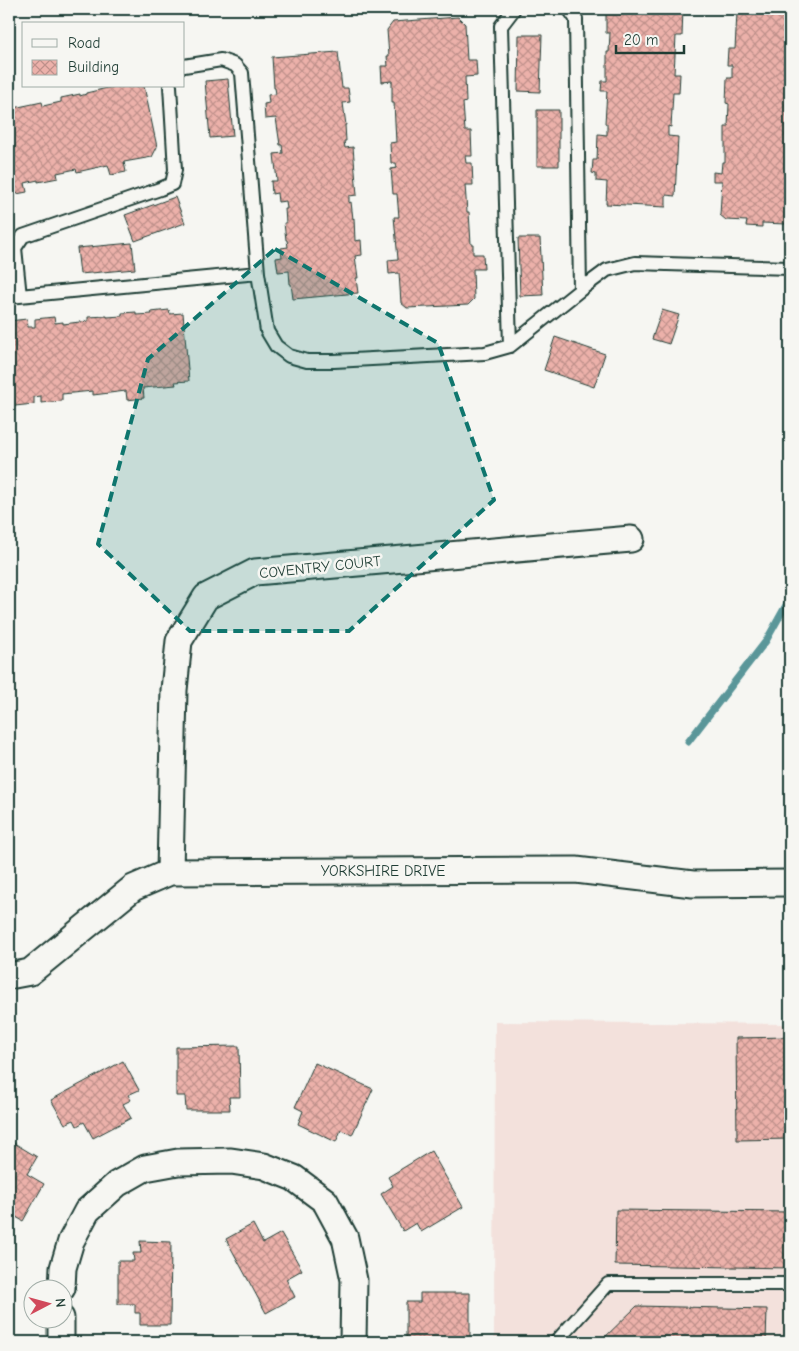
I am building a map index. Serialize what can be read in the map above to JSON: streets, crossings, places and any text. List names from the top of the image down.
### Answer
{
  "streets": {
    "street": ["COVENTRY COURT", "YORKSHIRE DRIVE"]
  },
  "crossings": [
    ["COVENTRY COURT", "YORKSHIRE DRIVE"]
  ],
  "legend": ["Road", "Building"],
  "scale_bar": "20 m",
  "north": "right"
}
